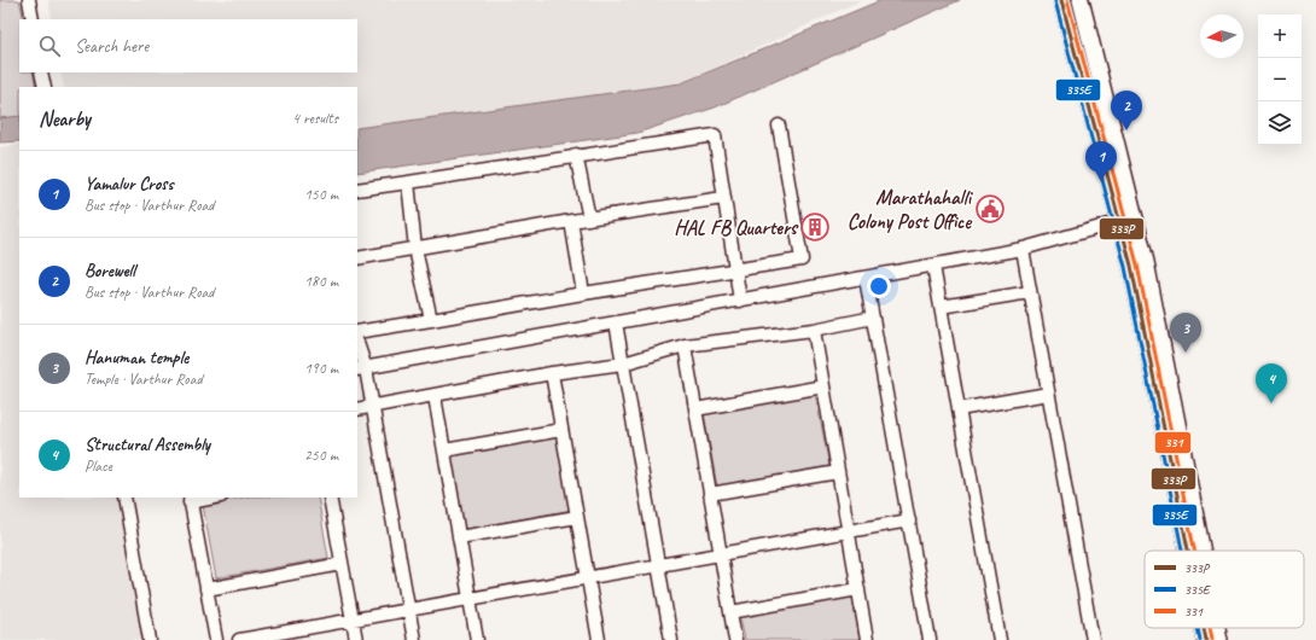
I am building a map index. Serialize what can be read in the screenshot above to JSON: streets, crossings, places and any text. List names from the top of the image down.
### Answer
{
  "places": {
    "public building": ["Marathahalli Colony Post Office"],
    "building": ["HAL FB Quarters"]
  },
  "lines": ["transit line 333P", "transit line 331", "transit line 335E"],
  "legend": ["333P", "335E", "331"],
  "north": "left",
  "page": {
    "map_buttons": ["+", "−"],
    "search": "Search here",
    "heading": ["Nearby", "4 results"],
    "pins": [
      "2",
      "1",
      "3",
      "4"
    ],
    "list": [
      {
        "mark": "1",
        "name": "Yamalur Cross",
        "note": "Bus stop · Varthur Road",
        "value": "150 m"
      },
      {
        "mark": "2",
        "name": "Borewell",
        "note": "Bus stop · Varthur Road",
        "value": "180 m"
      },
      {
        "mark": "3",
        "name": "Hanuman temple",
        "note": "Temple · Varthur Road",
        "value": "190 m"
      },
      {
        "mark": "4",
        "name": "Structural Assembly",
        "note": "Place",
        "value": "250 m"
      }
    ]
  }
}
